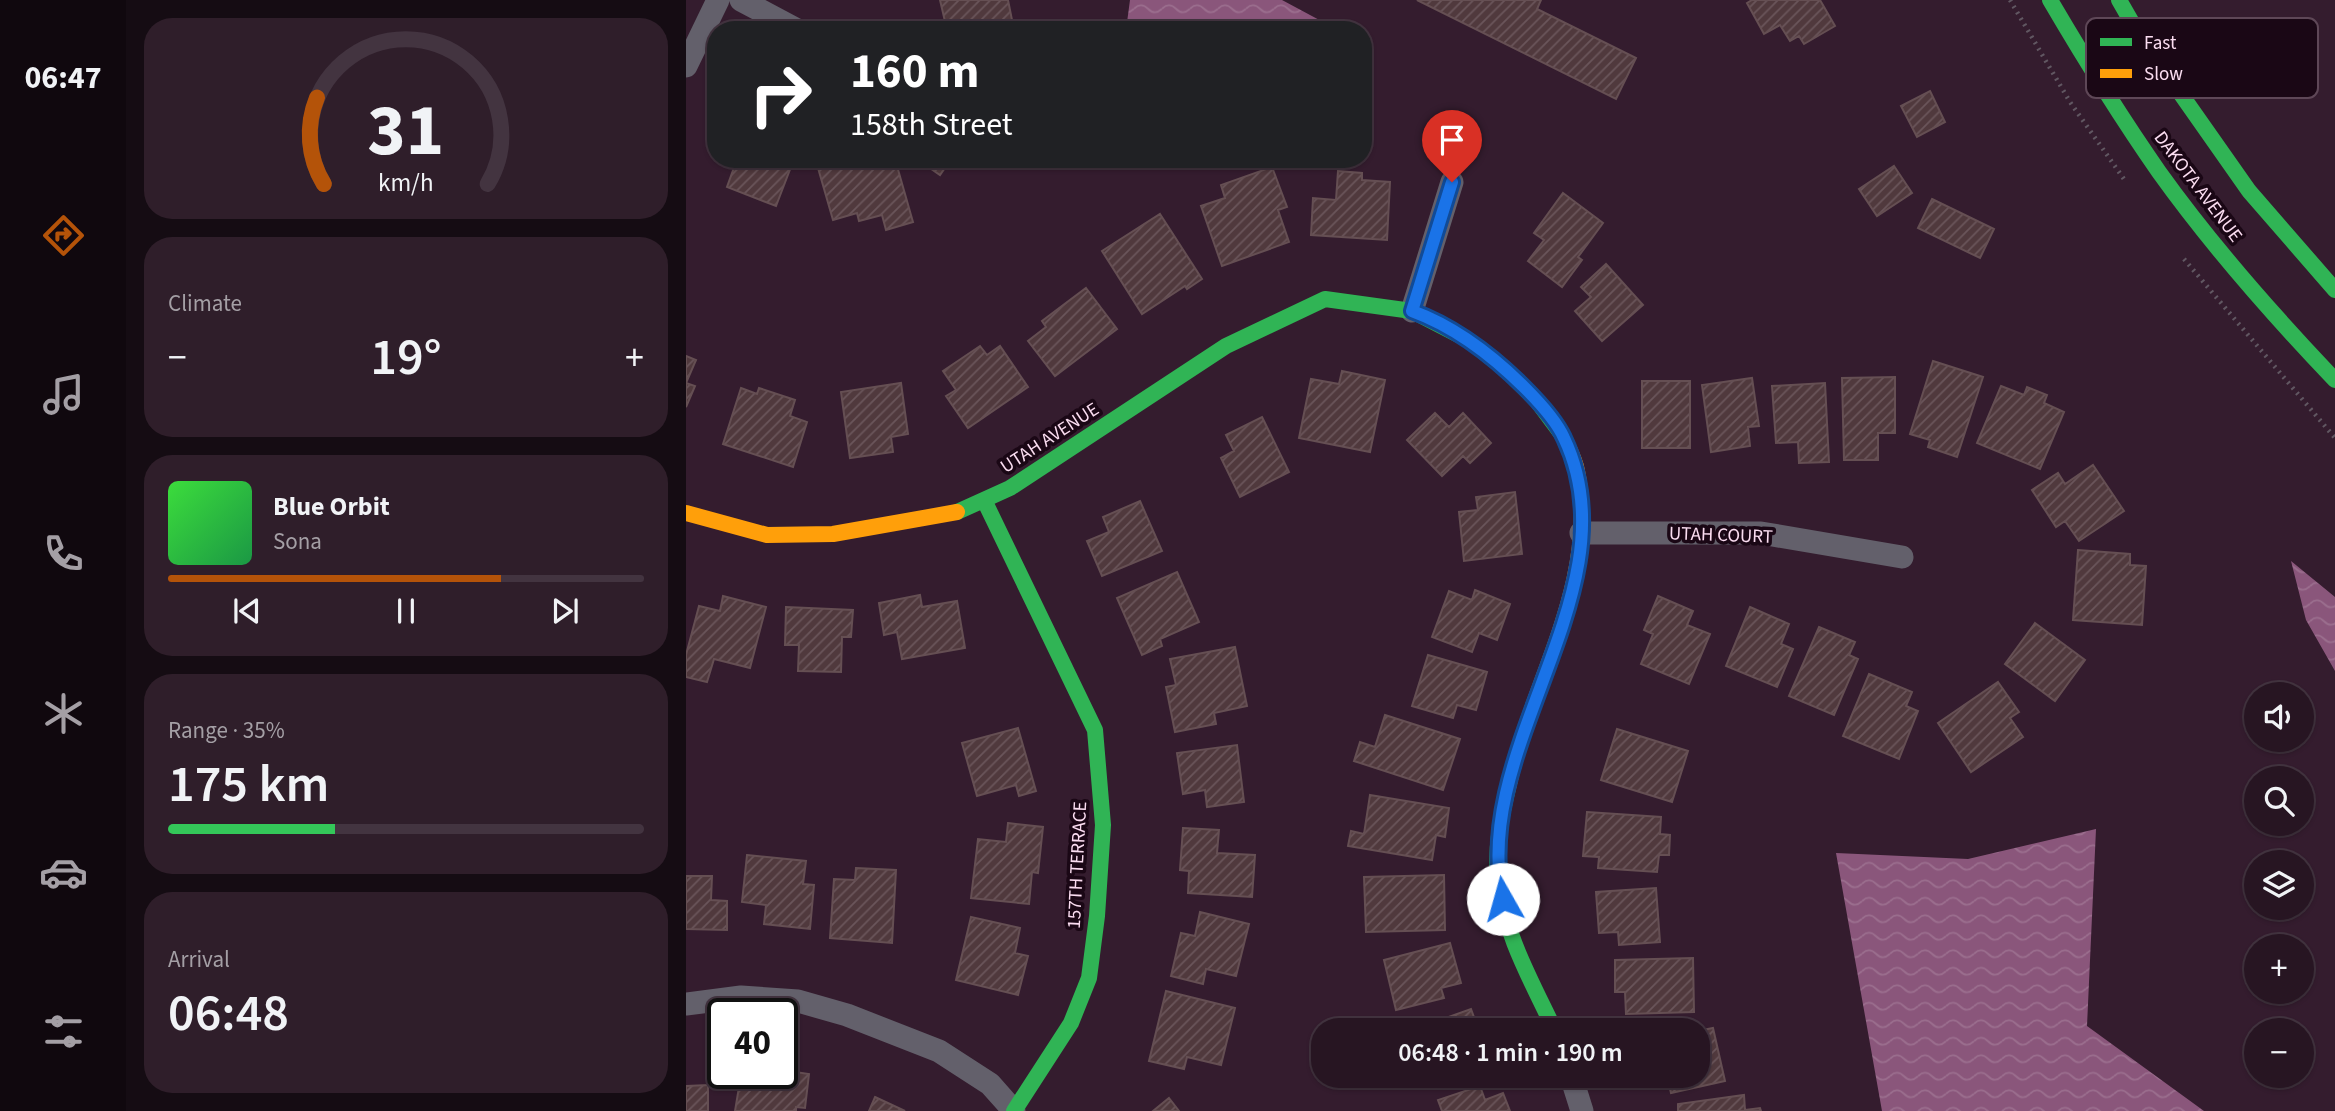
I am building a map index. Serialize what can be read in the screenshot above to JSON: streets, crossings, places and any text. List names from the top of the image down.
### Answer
{
  "streets": {
    "street": [
      "DAKOTA AVENUE",
      "UTAH AVENUE",
      "UTAH COURT",
      "157TH TERRACE"
    ]
  },
  "crossings": [
    ["UTAH AVENUE", "UTAH COURT"],
    ["UTAH AVENUE", "157TH TERRACE"]
  ],
  "legend": ["Fast", "Slow"],
  "page": {
    "tabs": "06:47",
    "turn": ["160 m", "158th Street"],
    "tile": [
      "Climate",
      ["Range · 35%", "175 km"],
      ["Arrival", "06:48"]
    ],
    "heat": ["−", "19°", "+"],
    "song": ["Blue Orbit", "Sona"],
    "map_buttons": ["+", "−"],
    "limit": "40",
    "trip": "06:48 · 1 min · 190 m",
    "gauge": ["31", "km/h"]
  }
}
